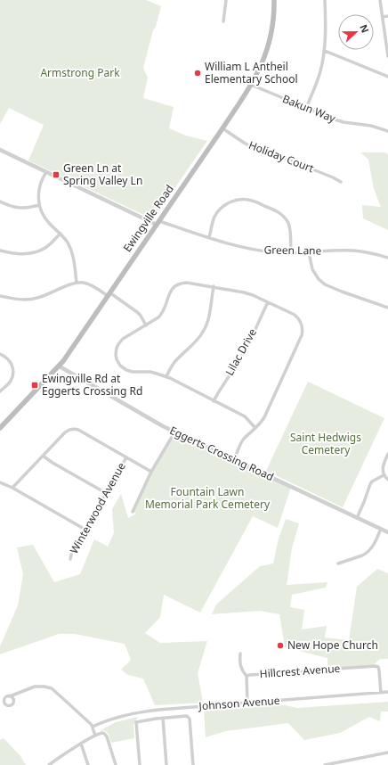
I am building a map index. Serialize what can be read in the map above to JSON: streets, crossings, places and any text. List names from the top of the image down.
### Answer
{
  "streets": {
    "main road": ["Ewingville Road"],
    "street": [
      "Bakun Way",
      "Holiday Court",
      "Green Lane",
      "Lilac Drive",
      "Eggerts Crossing Road",
      "Winterwood Avenue",
      "Hillcrest Avenue",
      "Johnson Avenue"
    ]
  },
  "crossings": [
    ["Bakun Way", "Ewingville Road"],
    ["Holiday Court", "Ewingville Road"],
    ["Ewingville Road", "Green Lane"],
    ["Ewingville Road", "Eggerts Crossing Road"],
    ["Hillcrest Avenue", "Johnson Avenue"]
  ],
  "parks": ["Armstrong Park", "Saint Hedwigs Cemetery", "Fountain Lawn Memorial Park Cemetery"],
  "places": {
    "other": ["William L Antheil Elementary School", "New Hope Church"],
    "transit": ["Green Ln at Spring Valley Ln", "Ewingville Rd at Eggerts Crossing Rd"]
  },
  "north": "right"
}
